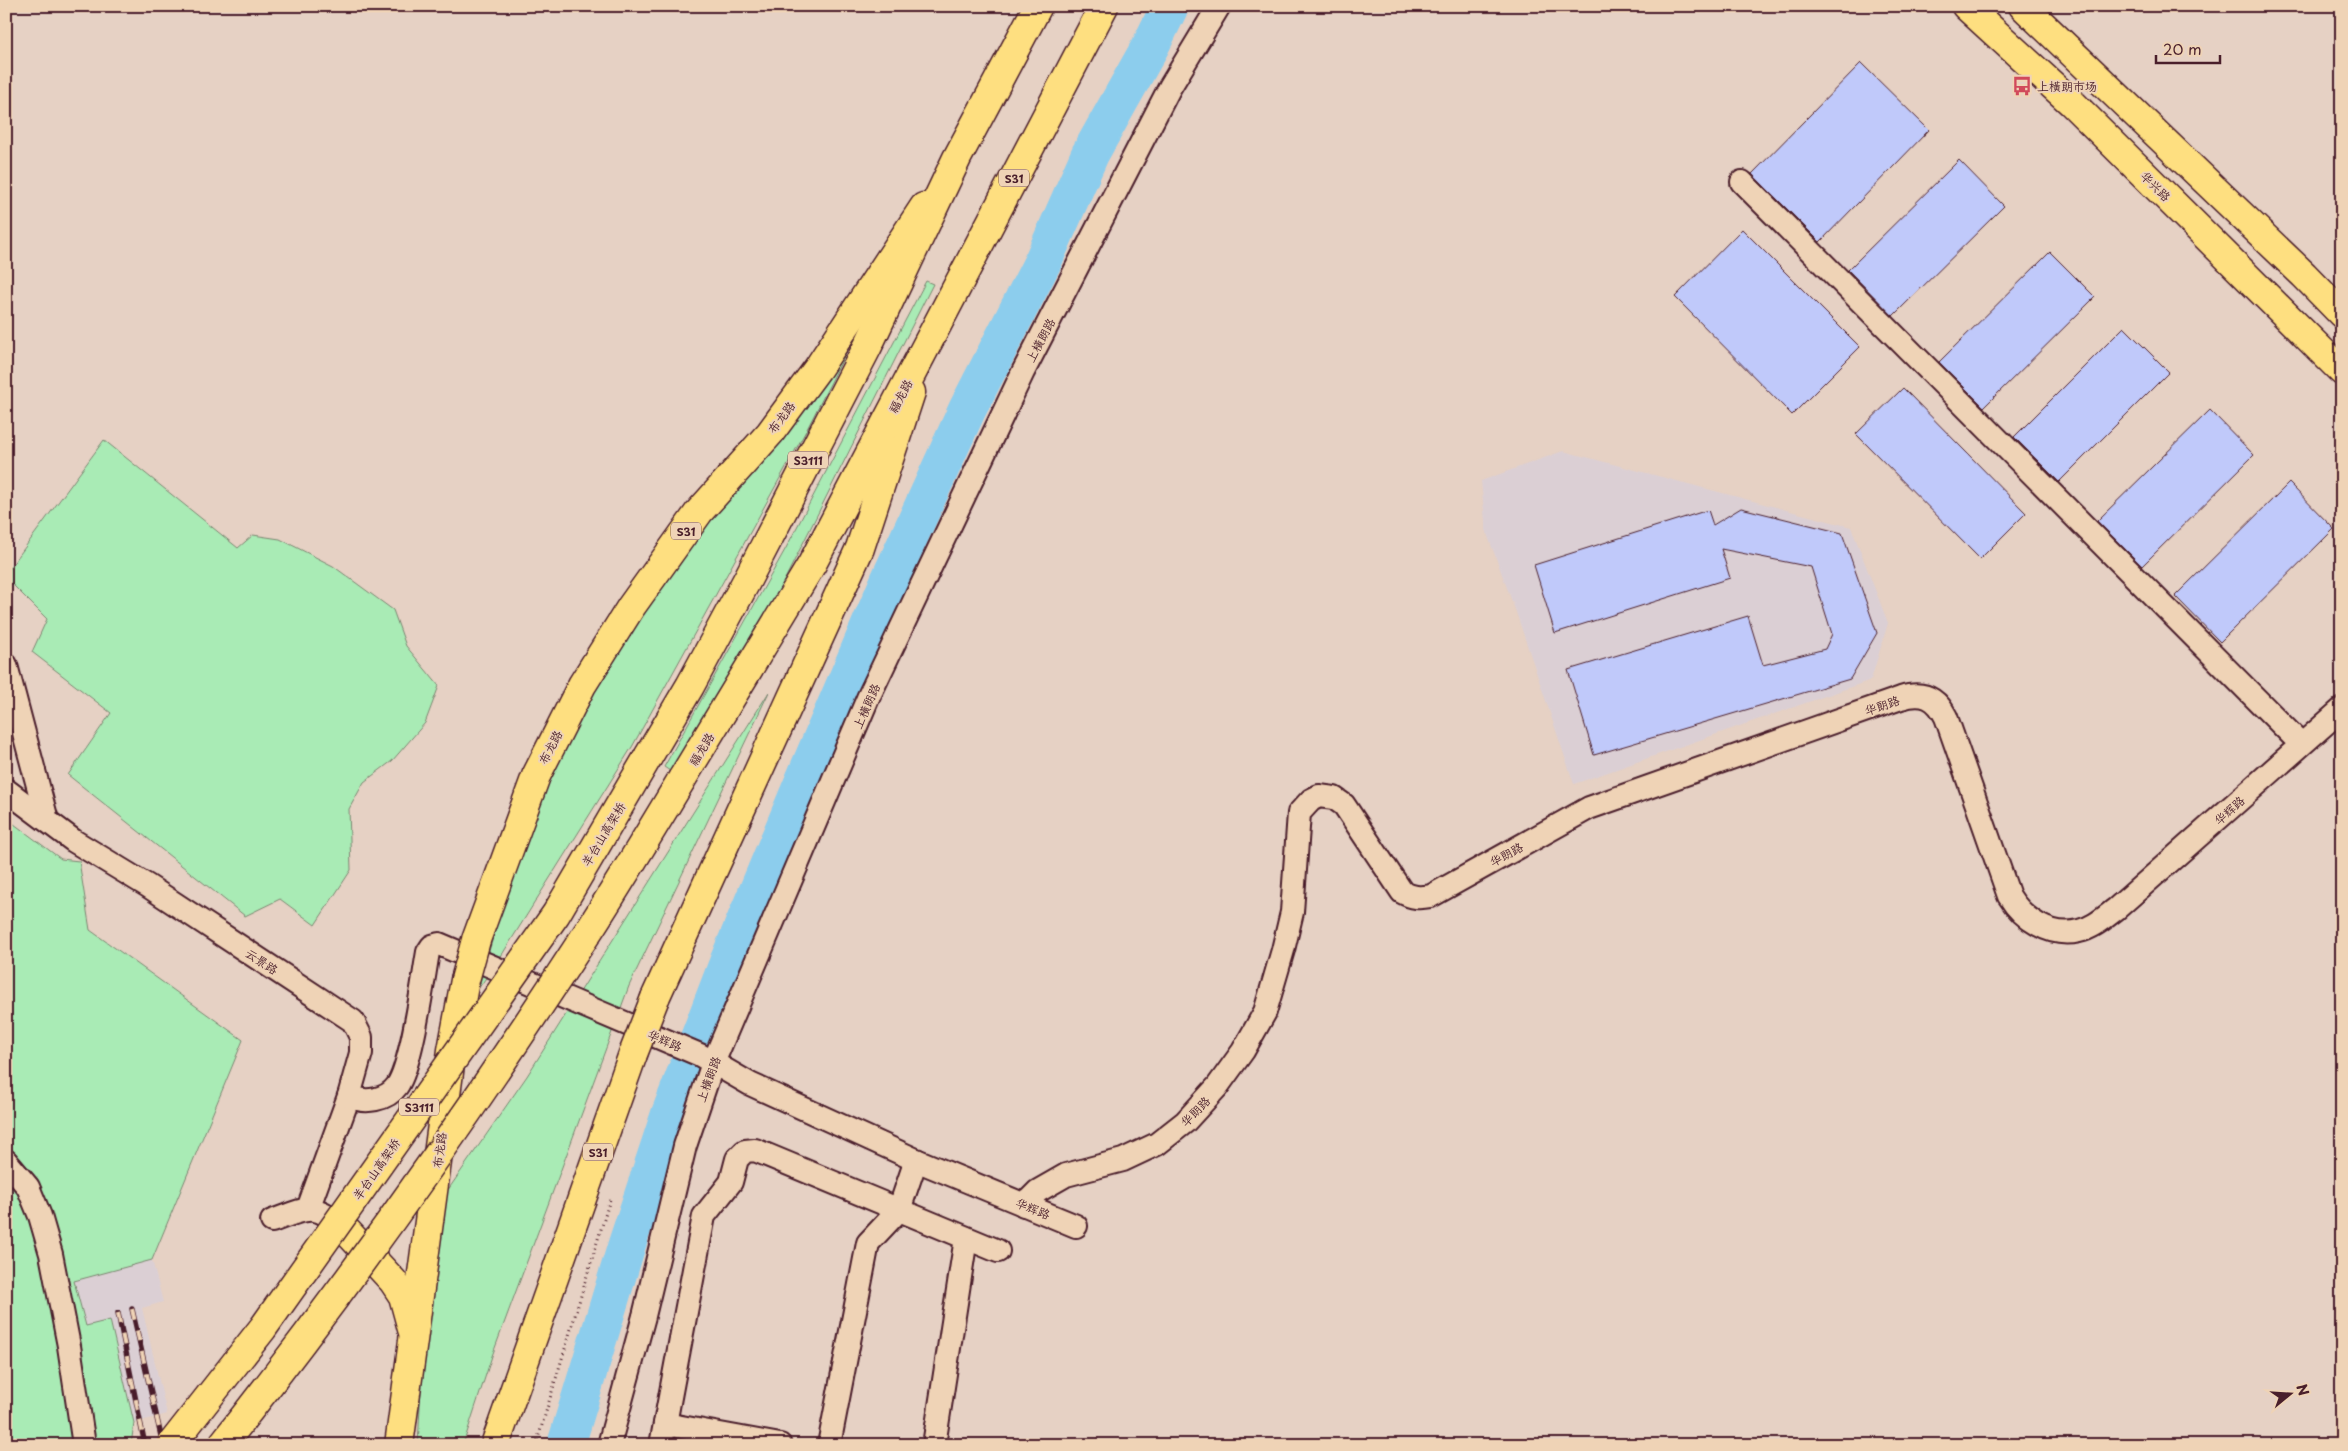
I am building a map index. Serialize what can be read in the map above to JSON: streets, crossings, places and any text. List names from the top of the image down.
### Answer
{
  "streets": {
    "main road": [
      "S31",
      "华兴路",
      "福龙路",
      "布龙路",
      "S3111",
      "羊台山高架桥"
    ],
    "street": [
      "上横朗路",
      "华朗路",
      "华辉路",
      "云景路"
    ]
  },
  "crossings": [
    ["S31", "福龙路"],
    ["S31", "布龙路"],
    ["S31", "羊台山高架桥"],
    ["上横朗路", "华辉路"],
    ["布龙路", "羊台山高架桥"],
    ["华朗路", "华辉路"],
    ["华辉路", "云景路"]
  ],
  "places": {
    "bus stop": ["上横朗市场"]
  },
  "scale_bar": "20 m",
  "north": "right"
}
